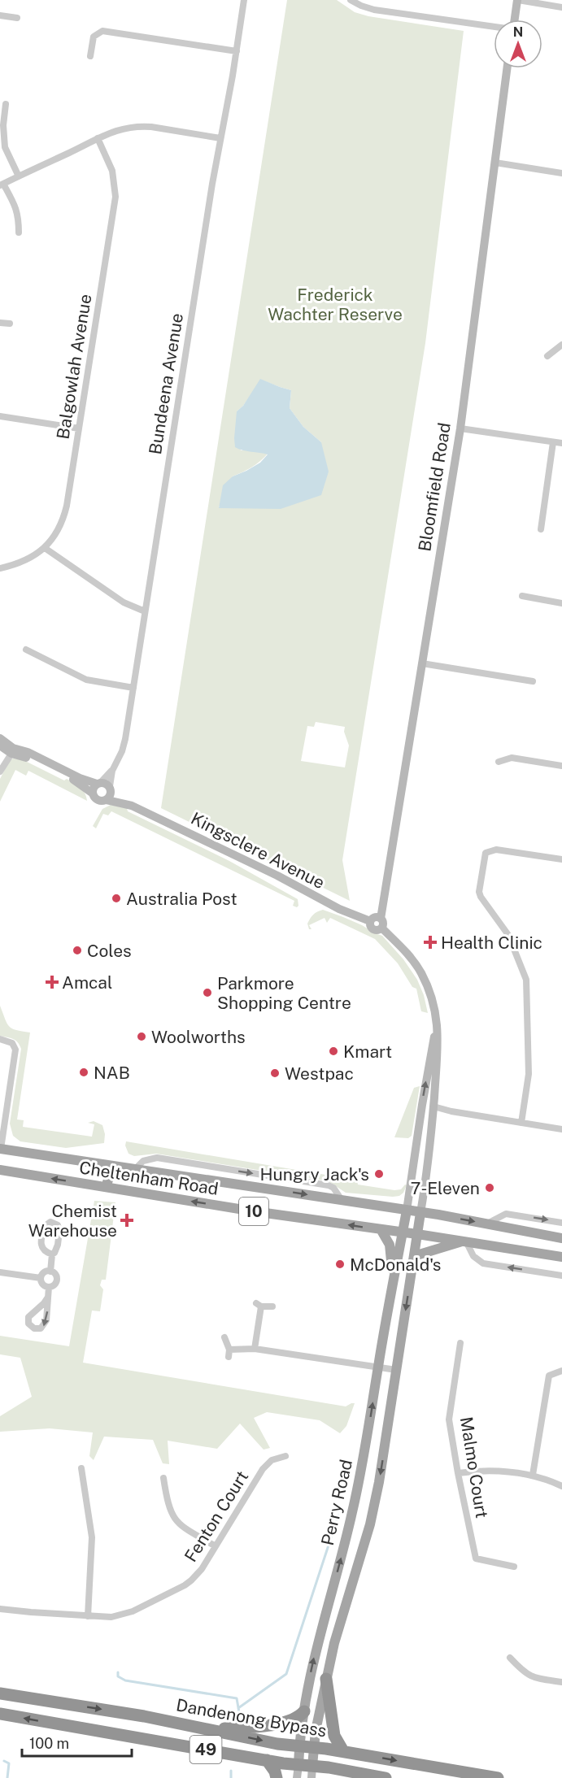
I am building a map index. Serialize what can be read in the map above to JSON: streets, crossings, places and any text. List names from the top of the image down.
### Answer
{
  "streets": {
    "highway": ["Dandenong Bypass", "49"],
    "main road": [
      "Bloomfield Road",
      "Kingsclere Avenue",
      "Cheltenham Road",
      "10",
      "Perry Road"
    ],
    "street": [
      "Balgowlah Avenue",
      "Bundeena Avenue",
      "Malmo Court",
      "Fenton Court"
    ]
  },
  "crossings": [
    ["Bundeena Avenue", "Kingsclere Avenue"],
    ["Bloomfield Road", "Kingsclere Avenue"],
    ["Cheltenham Road", "Perry Road"],
    ["Perry Road", "Dandenong Bypass"],
    ["Perry Road", "49"]
  ],
  "parks": ["Frederick Wachter Reserve"],
  "places": {
    "other": [
      "Australia Post",
      "Coles",
      "Parkmore Shopping Centre",
      "Woolworths",
      "Kmart",
      "NAB",
      "Westpac",
      "Hungry Jack's",
      "7-Eleven",
      "McDonald's"
    ],
    "health": ["Health Clinic", "Amcal", "Chemist Warehouse"]
  },
  "scale_bar": "100 m",
  "north": "top"
}
